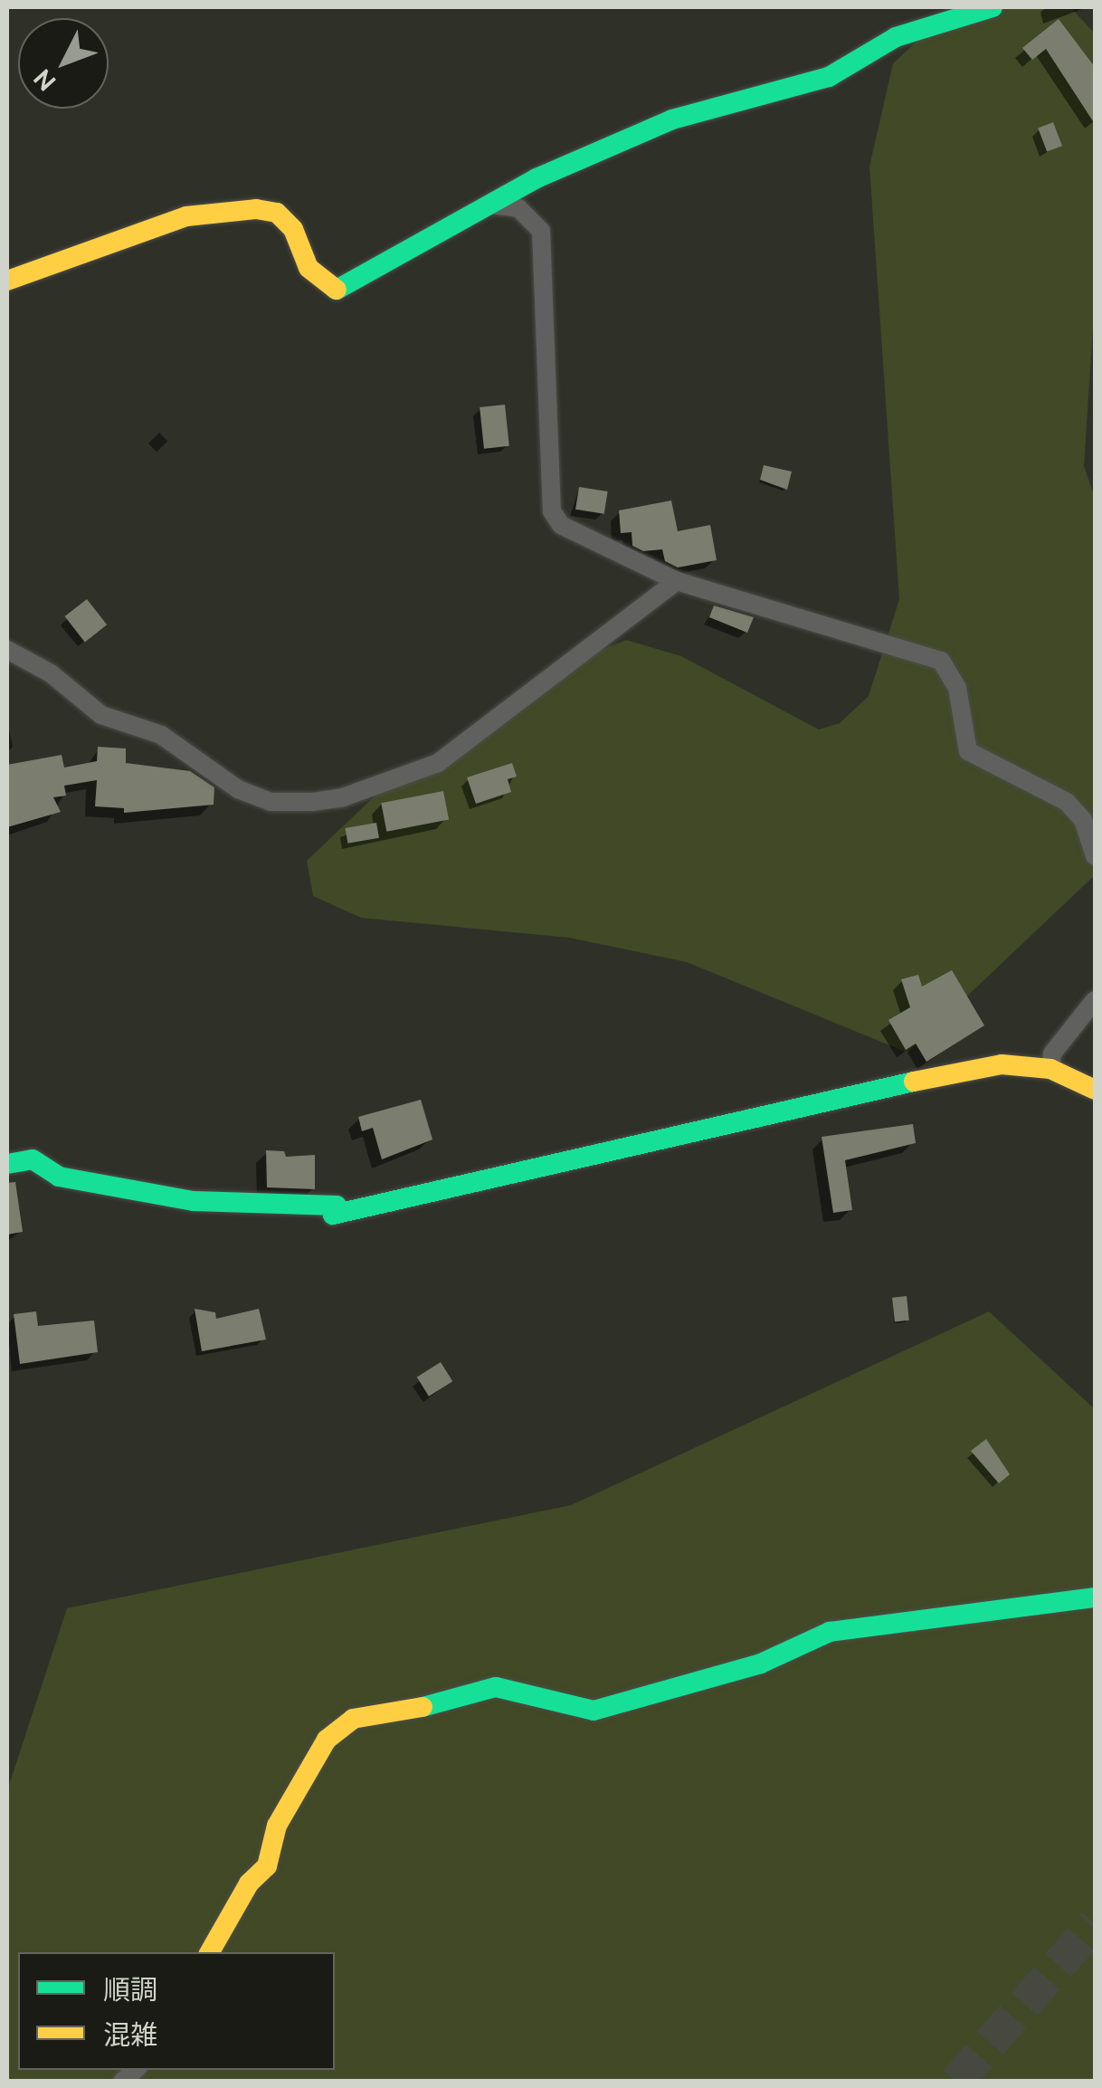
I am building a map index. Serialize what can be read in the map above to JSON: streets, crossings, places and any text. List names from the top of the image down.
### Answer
{
  "legend": ["順調", "混雑"],
  "north": "bottom left"
}
